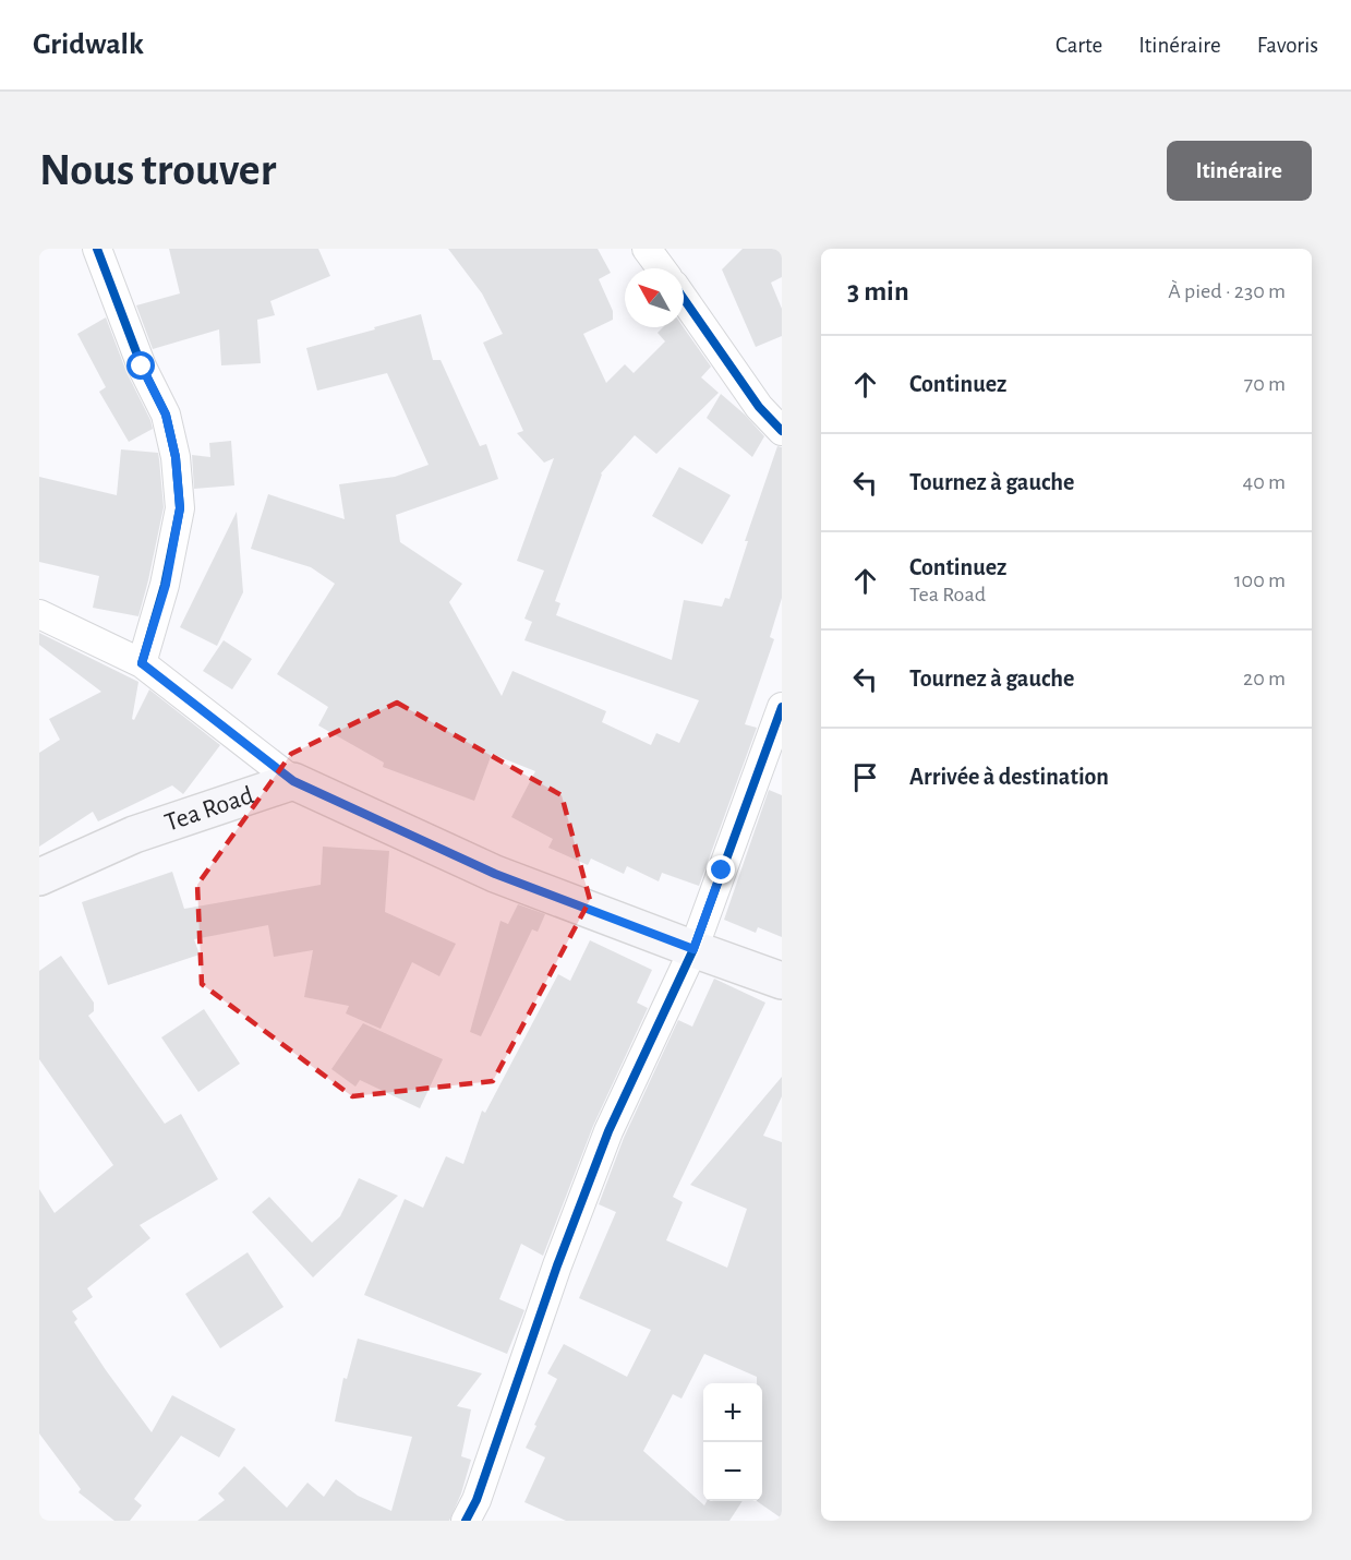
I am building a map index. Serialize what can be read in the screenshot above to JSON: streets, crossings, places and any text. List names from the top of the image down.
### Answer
{
  "streets": {
    "main road": ["Tea Road"]
  },
  "north": "top left",
  "page": {
    "header": "Gridwalk",
    "nav": ["Carte", "Itinéraire", "Favoris"],
    "buttons": "Itinéraire",
    "title": "Nous trouver",
    "heading": ["3 min", "À pied · 230 m"],
    "list": [
      ["Continuez", "70 m"],
      ["Tournez à gauche", "40 m"],
      ["Continuez", "Tea Road", "100 m"],
      ["Tournez à gauche", "20 m"],
      "Arrivée à destination"
    ],
    "map_buttons": ["+", "−"]
  }
}
